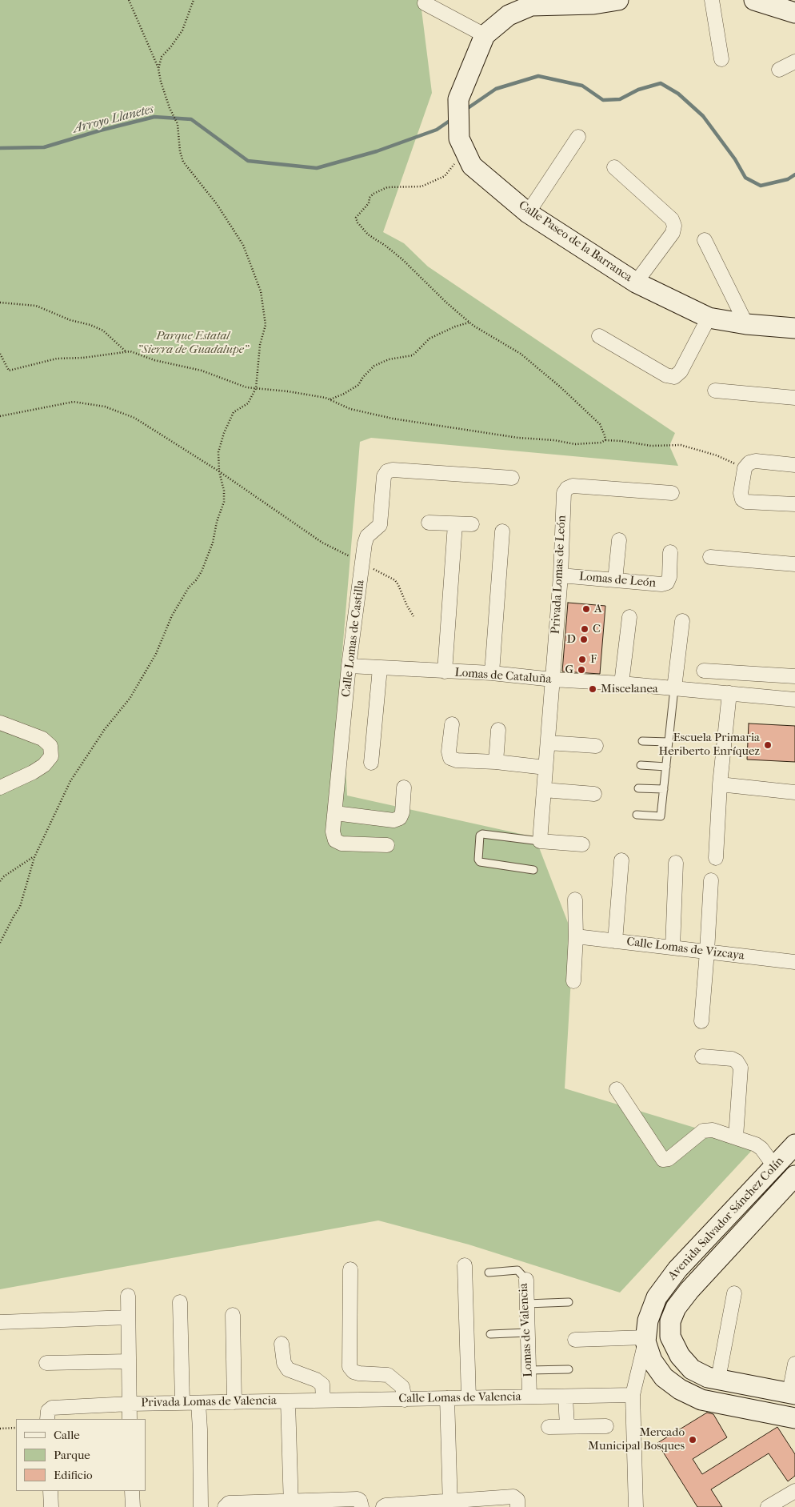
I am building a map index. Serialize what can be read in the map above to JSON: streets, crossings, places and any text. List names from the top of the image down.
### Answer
{
  "streets": {
    "street": [
      "Calle Paseo de la Barranca",
      "Privada Lomas de León",
      "Lomas de León",
      "Calle Lomas de Castilla",
      "Lomas de Cataluña",
      "Calle Lomas de Vizcaya",
      "Avenida Salvador Sánchez Colín",
      "Lomas de Valencia",
      "Calle Lomas de Valencia",
      "Privada Lomas de Valencia"
    ]
  },
  "crossings": [
    ["Privada Lomas de León", "Lomas de León"],
    ["Privada Lomas de León", "Lomas de Cataluña"],
    ["Calle Lomas de Castilla", "Lomas de Cataluña"],
    ["Lomas de Valencia", "Calle Lomas de Valencia"],
    ["Calle Lomas de Valencia", "Privada Lomas de Valencia"]
  ],
  "water": ["Arroyo Llanetes"],
  "parks": ["Parque Estatal \"Sierra de Guadalupe\""],
  "places": [
    "A",
    "C",
    "D",
    "F",
    "G",
    "Miscelanea",
    "Escuela Primaria Heriberto Enríquez",
    "Mercado Municipal Bosques"
  ],
  "legend": ["Calle", "Parque", "Edificio"]
}
